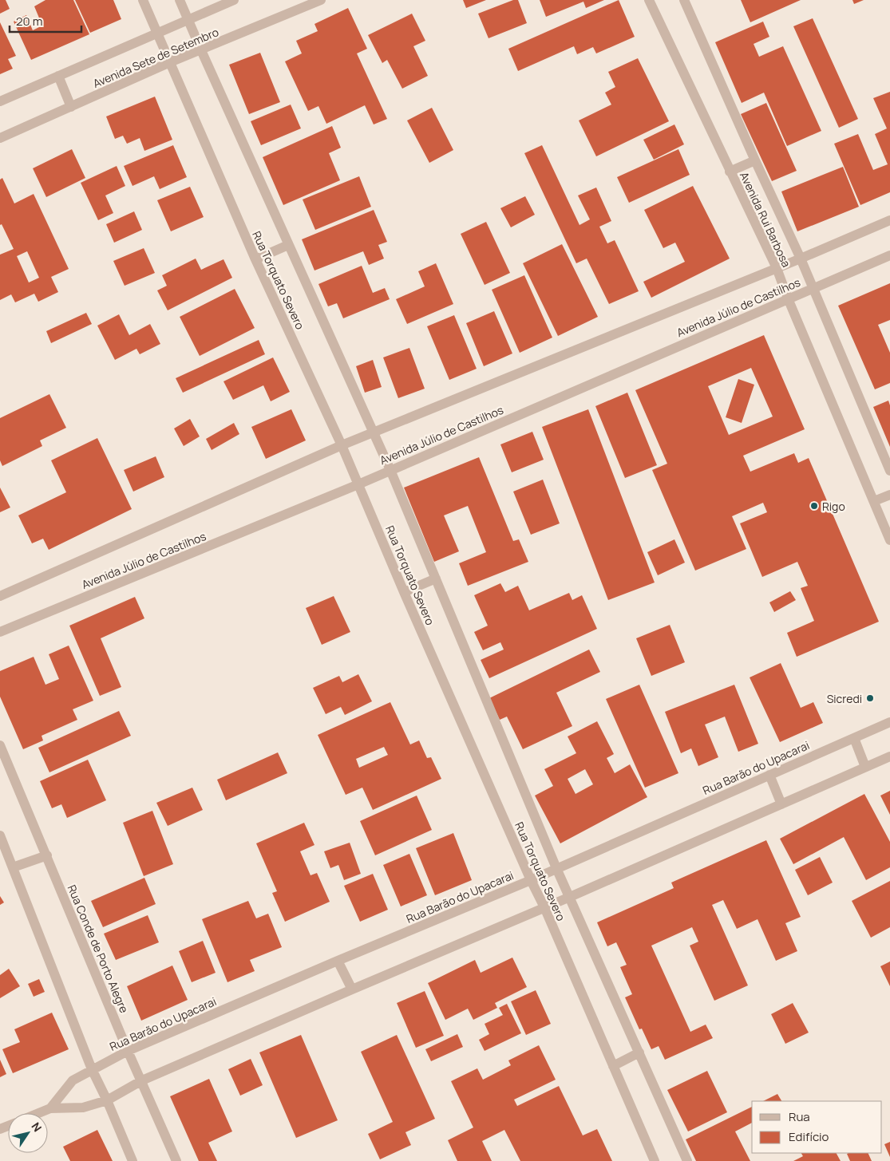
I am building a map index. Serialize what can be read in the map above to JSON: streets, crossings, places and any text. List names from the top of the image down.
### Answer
{
  "streets": {
    "street": [
      "Avenida Sete de Setembro",
      "Avenida Rui Barbosa",
      "Rua Torquato Severo",
      "Avenida Júlio de Castilhos",
      "Rua Barão do Upacarai",
      "Rua Conde de Porto Alegre"
    ]
  },
  "crossings": [
    ["Avenida Sete de Setembro", "Rua Torquato Severo"],
    ["Avenida Rui Barbosa", "Avenida Júlio de Castilhos"],
    ["Rua Torquato Severo", "Avenida Júlio de Castilhos"],
    ["Rua Torquato Severo", "Rua Barão do Upacarai"],
    ["Rua Barão do Upacarai", "Rua Conde de Porto Alegre"]
  ],
  "places": ["Rigo", "Sicredi"],
  "legend": ["Rua", "Edifício"],
  "scale_bar": "20 m",
  "north": "top right"
}
